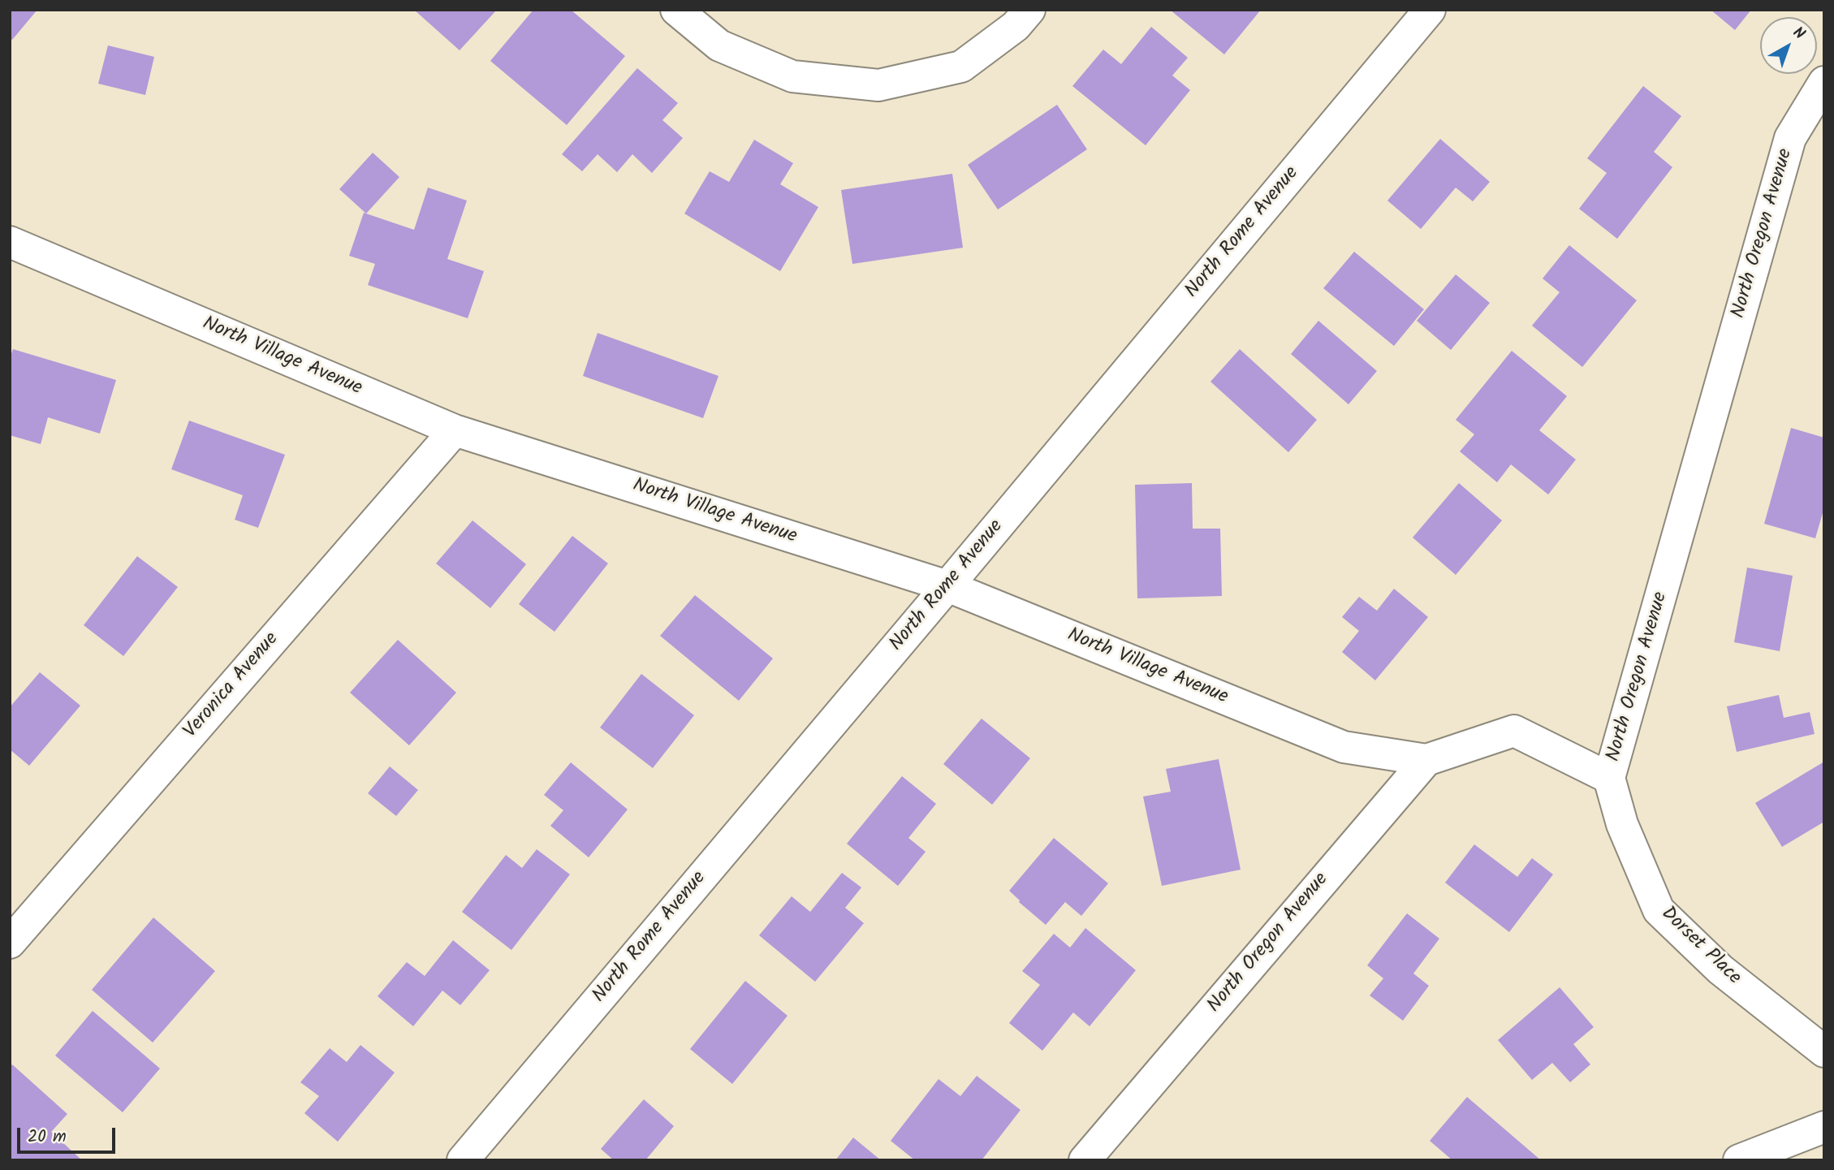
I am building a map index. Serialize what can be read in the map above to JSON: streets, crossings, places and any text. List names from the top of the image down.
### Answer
{
  "streets": {
    "street": [
      "North Rome Avenue",
      "North Oregon Avenue",
      "North Village Avenue",
      "Veronica Avenue",
      "Dorset Place"
    ]
  },
  "crossings": [
    ["North Rome Avenue", "North Village Avenue"],
    ["North Oregon Avenue", "North Village Avenue"],
    ["North Oregon Avenue", "Dorset Place"],
    ["North Village Avenue", "Veronica Avenue"]
  ],
  "scale_bar": "20 m",
  "north": "top right"
}
